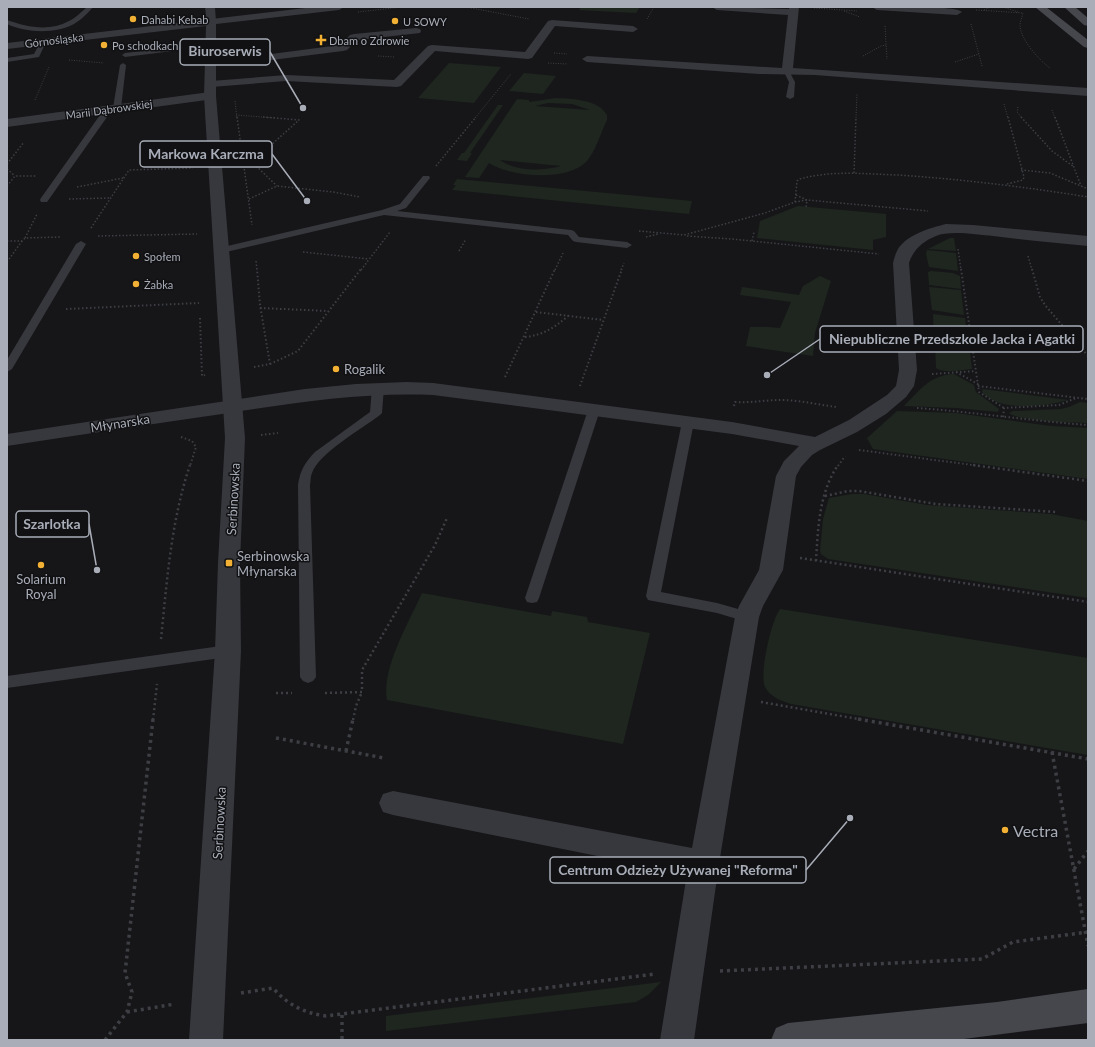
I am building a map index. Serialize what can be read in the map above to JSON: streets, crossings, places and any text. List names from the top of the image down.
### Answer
{
  "streets": {
    "street": [
      "Górnośląska",
      "Marii Dąbrowskiej",
      "Młynarska",
      "Serbinowska"
    ]
  },
  "crossings": [
    ["Górnośląska", "Serbinowska"],
    ["Marii Dąbrowskiej", "Serbinowska"],
    ["Młynarska", "Serbinowska"]
  ],
  "places": {
    "other": [
      "Dahabi Kebab",
      "U SOWY",
      "Po schodkach",
      "Biuroserwis",
      "Markowa Karczma",
      "Społem",
      "Żabka",
      "Rogalik",
      "Niepubliczne Przedszkole Jacka i Agatki",
      "Solarium Royal",
      "Szarlotka",
      "Centrum Odzieży Używanej \"Reforma\"",
      "Vectra"
    ],
    "health": ["Dbam o Zdrowie"],
    "transit": ["Serbinowska Młynarska"]
  }
}
